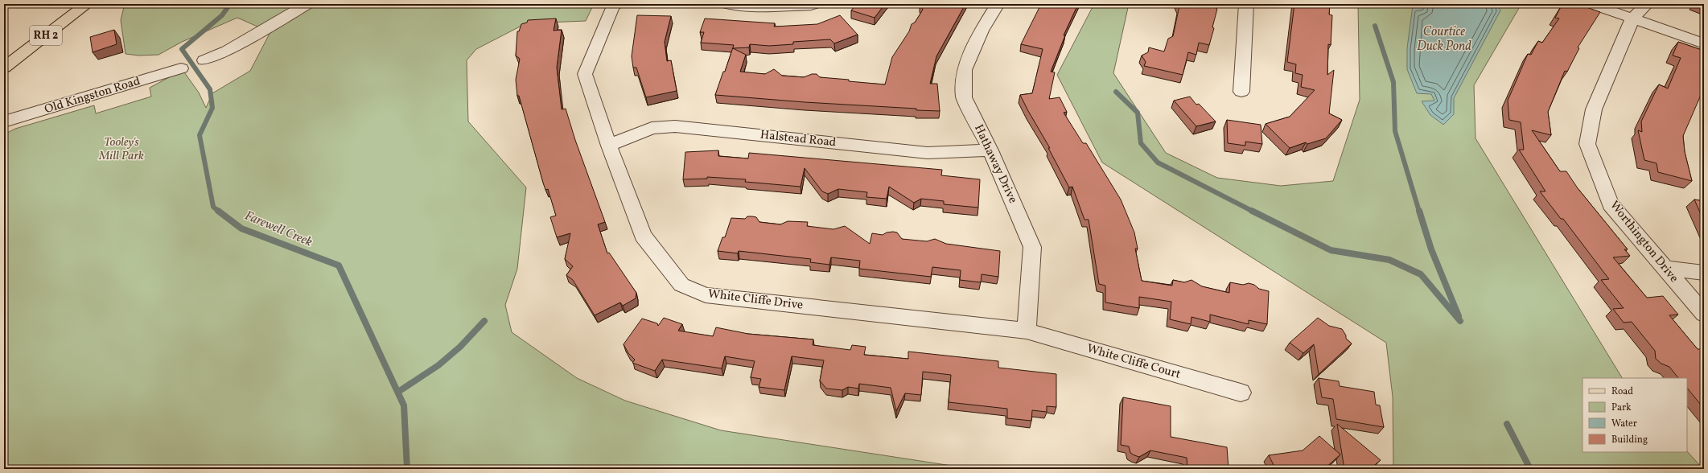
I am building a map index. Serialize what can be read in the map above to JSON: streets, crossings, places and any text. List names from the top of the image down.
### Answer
{
  "streets": {
    "main road": ["RH 2"],
    "street": [
      "Old Kingston Road",
      "Halstead Road",
      "Hathaway Drive",
      "Worthington Drive",
      "White Cliffe Drive",
      "White Cliffe Court"
    ]
  },
  "crossings": [
    ["Halstead Road", "Hathaway Drive"],
    ["Halstead Road", "White Cliffe Drive"],
    ["Hathaway Drive", "White Cliffe Drive"],
    ["Hathaway Drive", "White Cliffe Court"],
    ["White Cliffe Drive", "White Cliffe Court"]
  ],
  "water": ["Courtice Duck Pond", "Farewell Creek"],
  "parks": ["Tooley's Mill Park"],
  "legend": [
    "Road",
    "Park",
    "Water",
    "Building"
  ]
}
